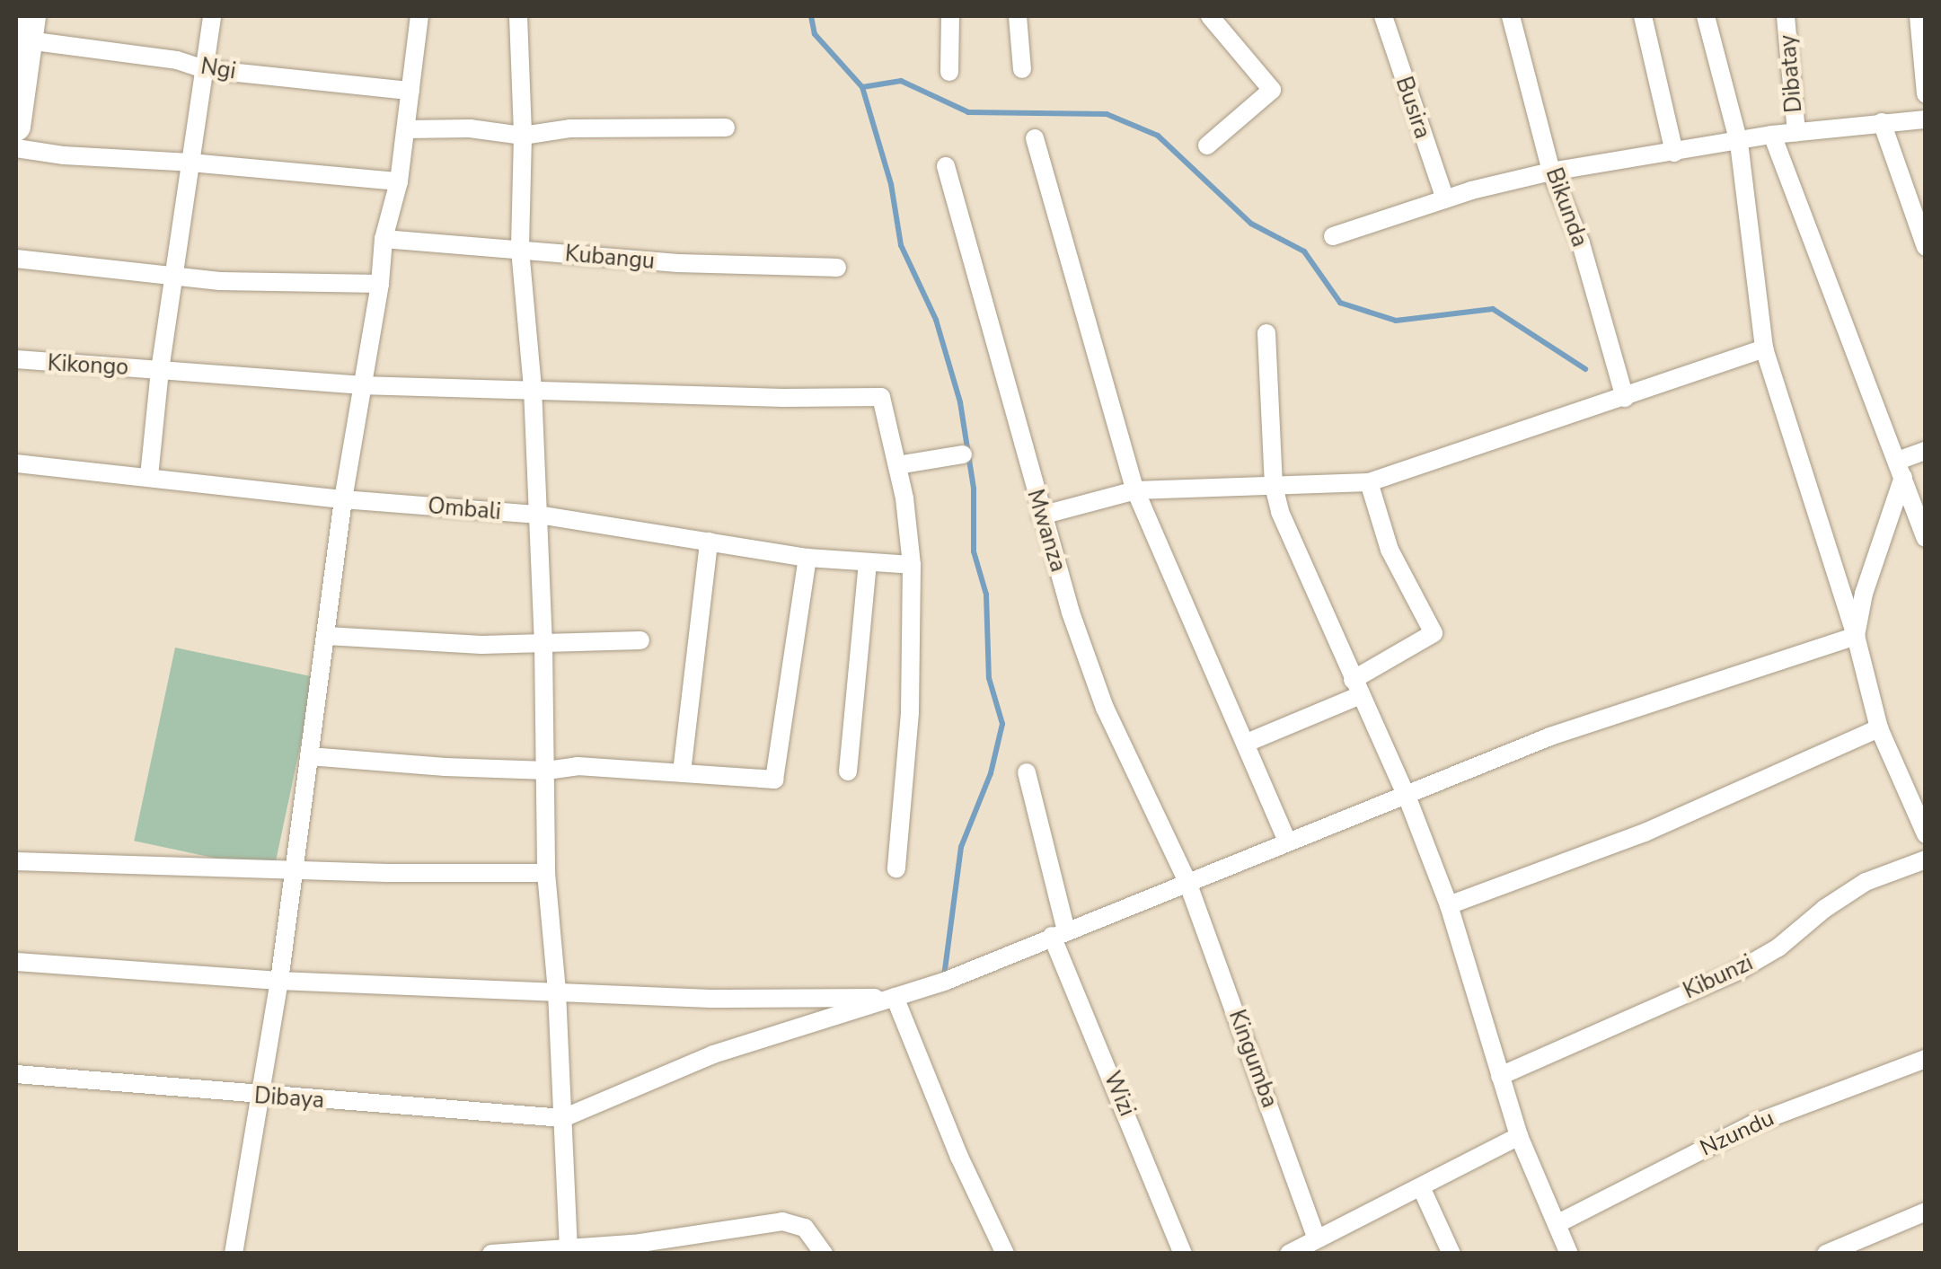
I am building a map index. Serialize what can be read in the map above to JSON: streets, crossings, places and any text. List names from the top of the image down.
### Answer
{
  "streets": {
    "street": [
      "Ngi",
      "Dibatay",
      "Busira",
      "Bikunda",
      "Kubangu",
      "Kikongo",
      "Ombali",
      "Mwanza",
      "Kibunzi",
      "Kingumba",
      "Wizi",
      "Dibaya",
      "Nzundu"
    ]
  },
  "crossings": [
    ["Mwanza", "Kingumba"]
  ]
}
